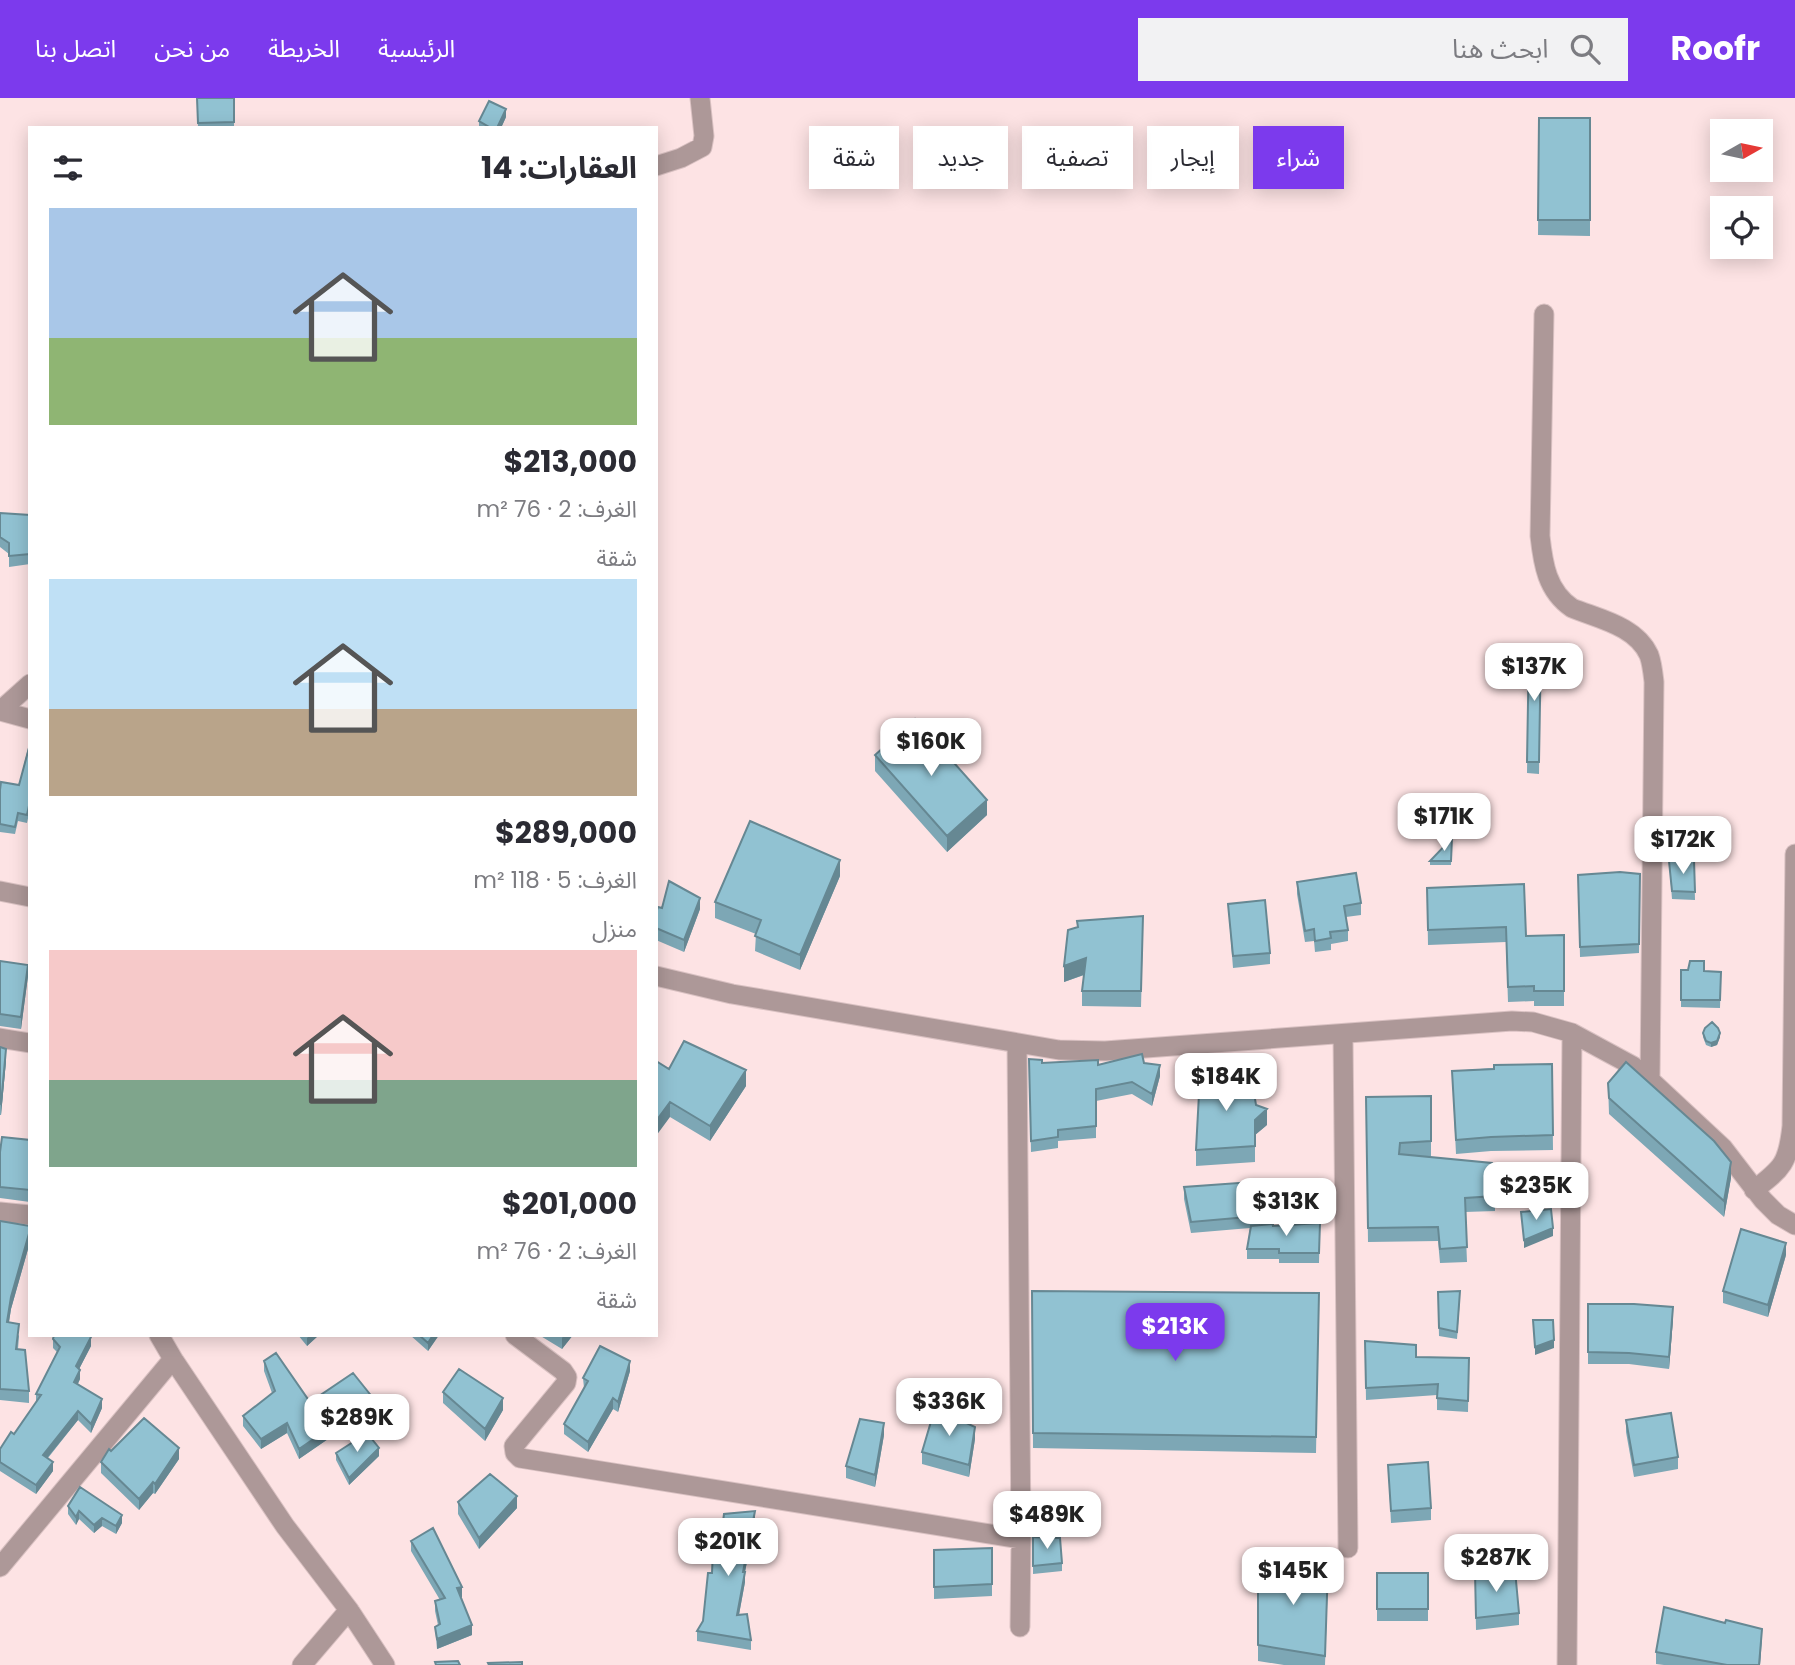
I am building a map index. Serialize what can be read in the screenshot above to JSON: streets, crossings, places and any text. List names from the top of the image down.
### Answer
{
  "north": "right",
  "page": {
    "header": "Roofr",
    "search": "ابحث هنا",
    "nav": [
      "الرئيسية",
      "الخريطة",
      "من نحن",
      "اتصل بنا"
    ],
    "chip": [
      "شراء",
      "إيجار",
      "تصفية",
      "جديد",
      "شقة"
    ],
    "heading": "العقارات: 14",
    "list": [
      {
        "name": "$213,000",
        "note": "الغرف: 2 · 76 m² · شقة"
      },
      {
        "name": "$289,000",
        "note": "الغرف: 5 · 118 m² · منزل"
      },
      {
        "name": "$201,000",
        "note": "الغرف: 2 · 76 m² · شقة"
      }
    ],
    "price": [
      "$137K",
      "$160K",
      "$171K",
      "$172K",
      "$184K",
      "$235K",
      "$313K",
      "$213K",
      "$336K",
      "$289K",
      "$489K",
      "$201K",
      "$287K",
      "$145K"
    ]
  }
}
